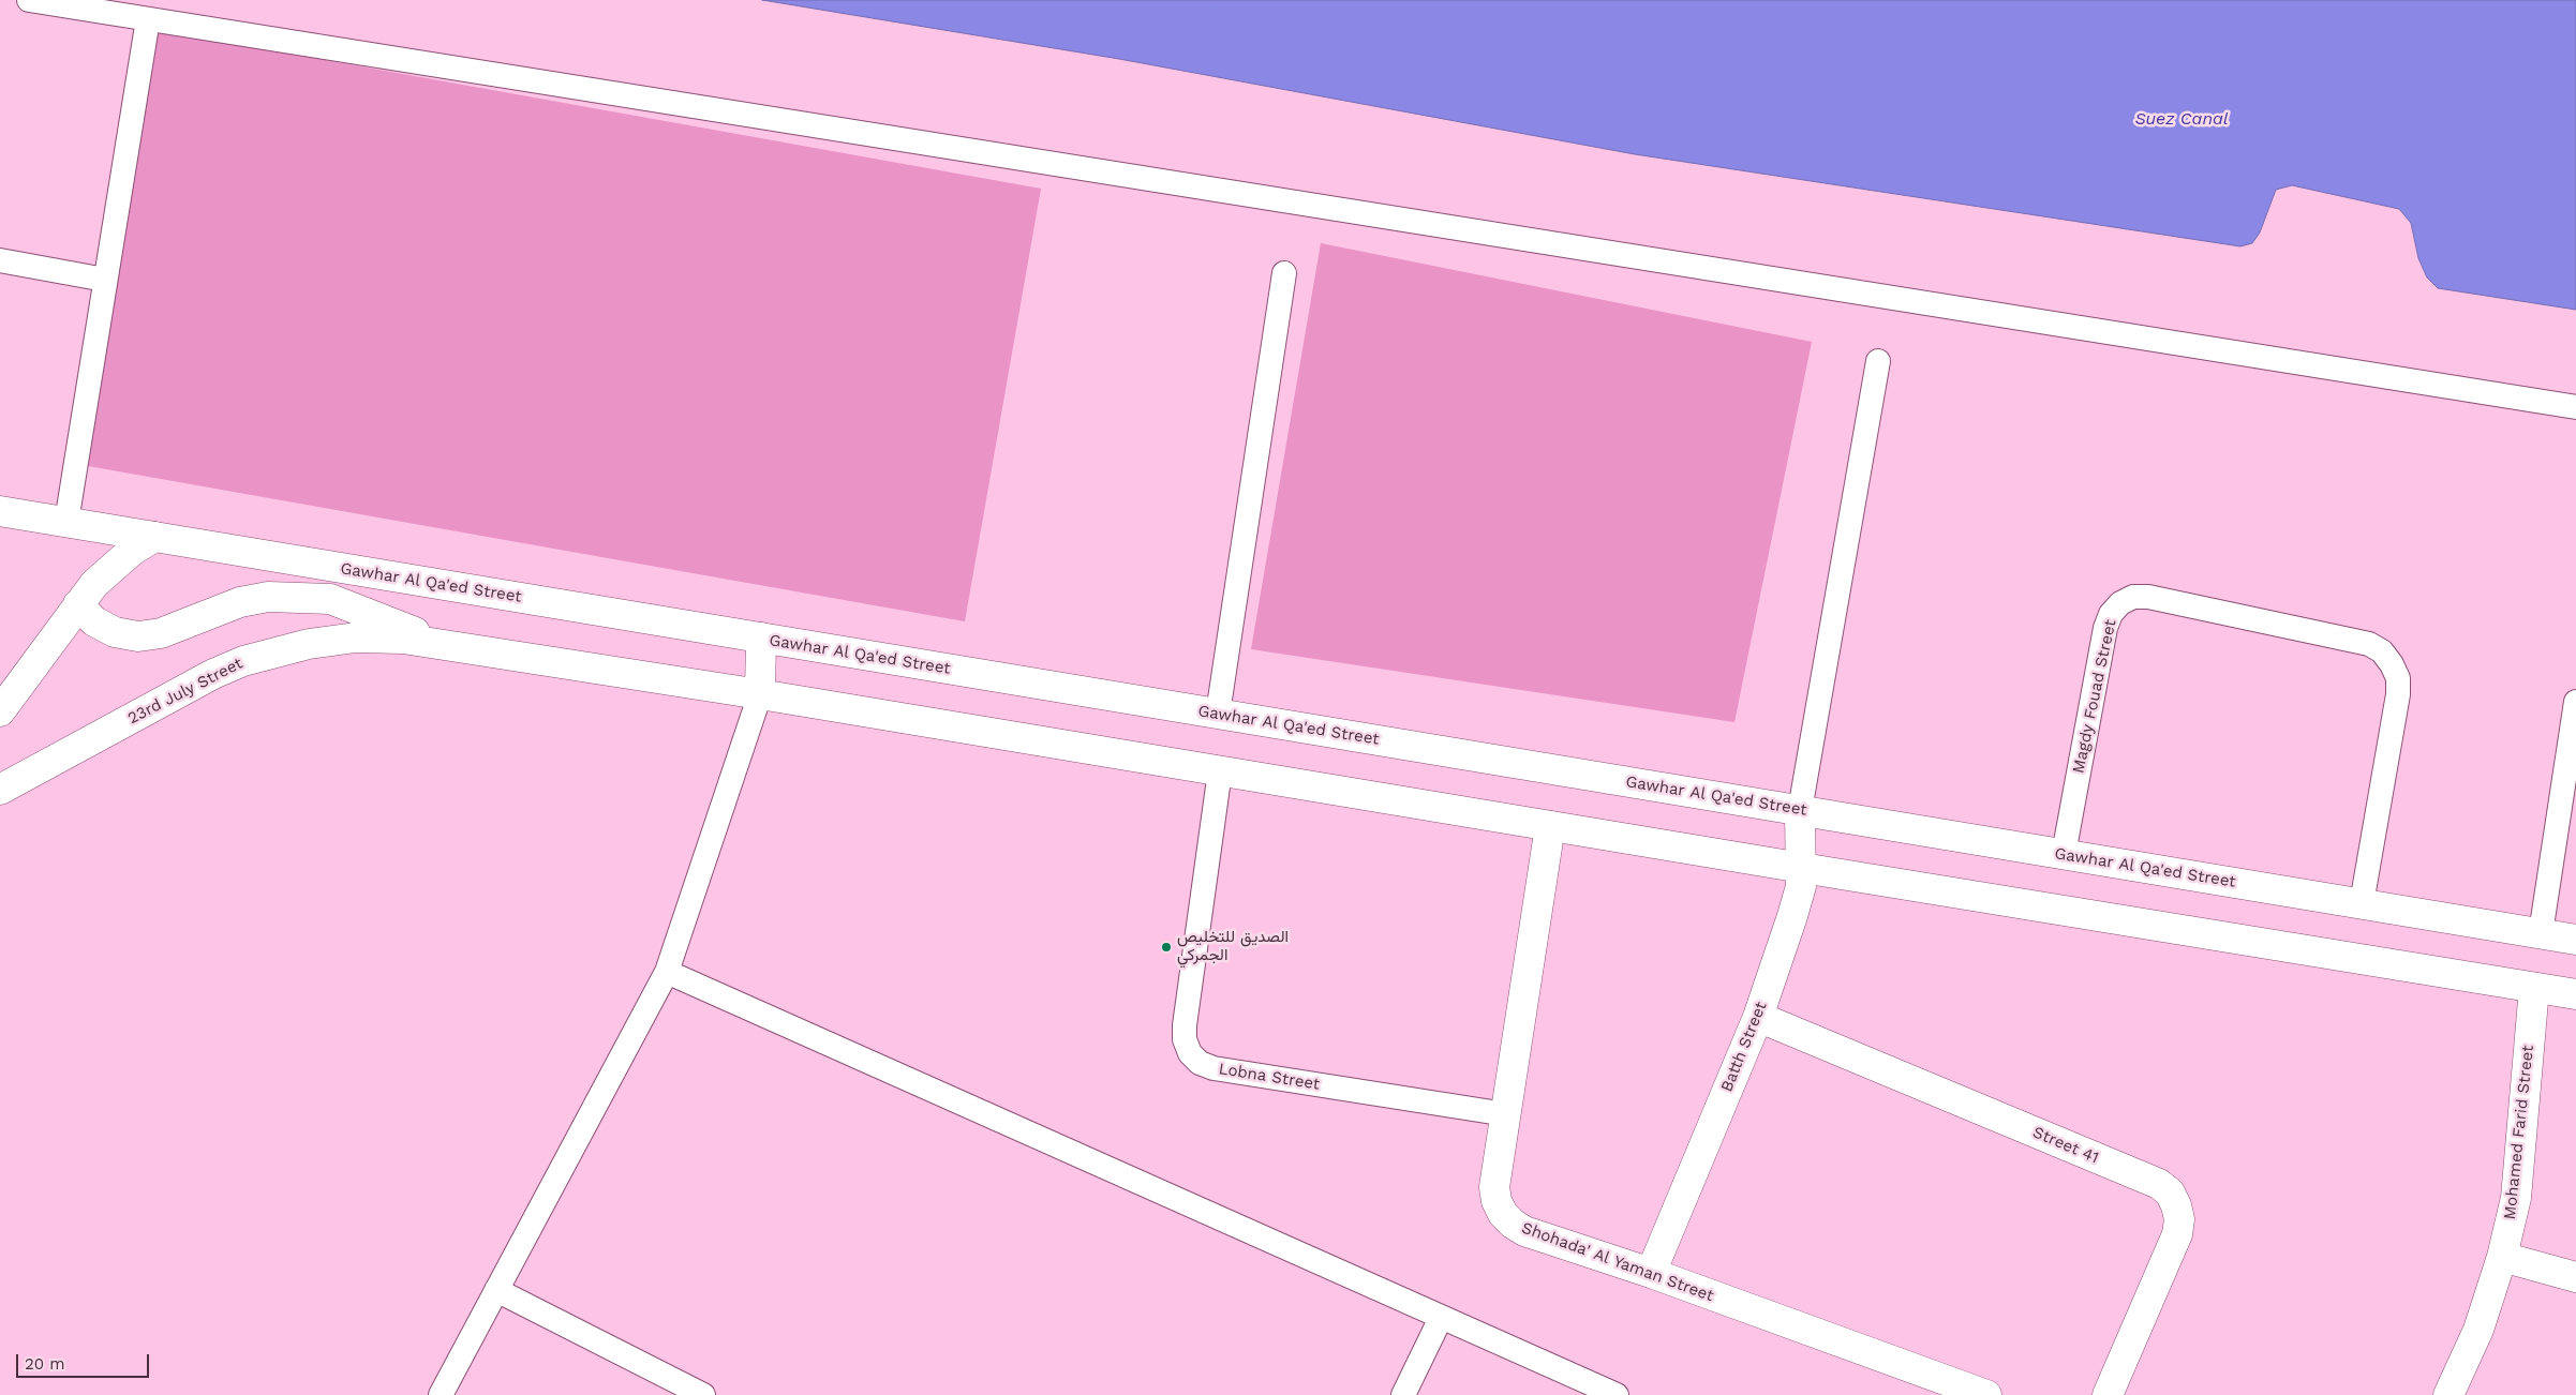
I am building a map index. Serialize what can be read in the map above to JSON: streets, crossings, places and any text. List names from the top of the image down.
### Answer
{
  "streets": {
    "main road": [
      "Gawhar Al Qa'ed Street",
      "23rd July Street",
      "Batth Street",
      "Mohamed Farid Street",
      "Street 41",
      "Shohada' Al Yaman Street"
    ],
    "lane": ["Magdy Fouad Street", "Lobna Street"]
  },
  "crossings": [
    ["Gawhar Al Qa'ed Street", "Magdy Fouad Street"],
    ["Gawhar Al Qa'ed Street", "Batth Street"],
    ["Batth Street", "Street 41"],
    ["Batth Street", "Shohada' Al Yaman Street"],
    ["Lobna Street", "Shohada' Al Yaman Street"]
  ],
  "water": ["Suez Canal"],
  "places": ["الصديق للتخليص الجمركي"],
  "scale_bar": "20 m"
}
